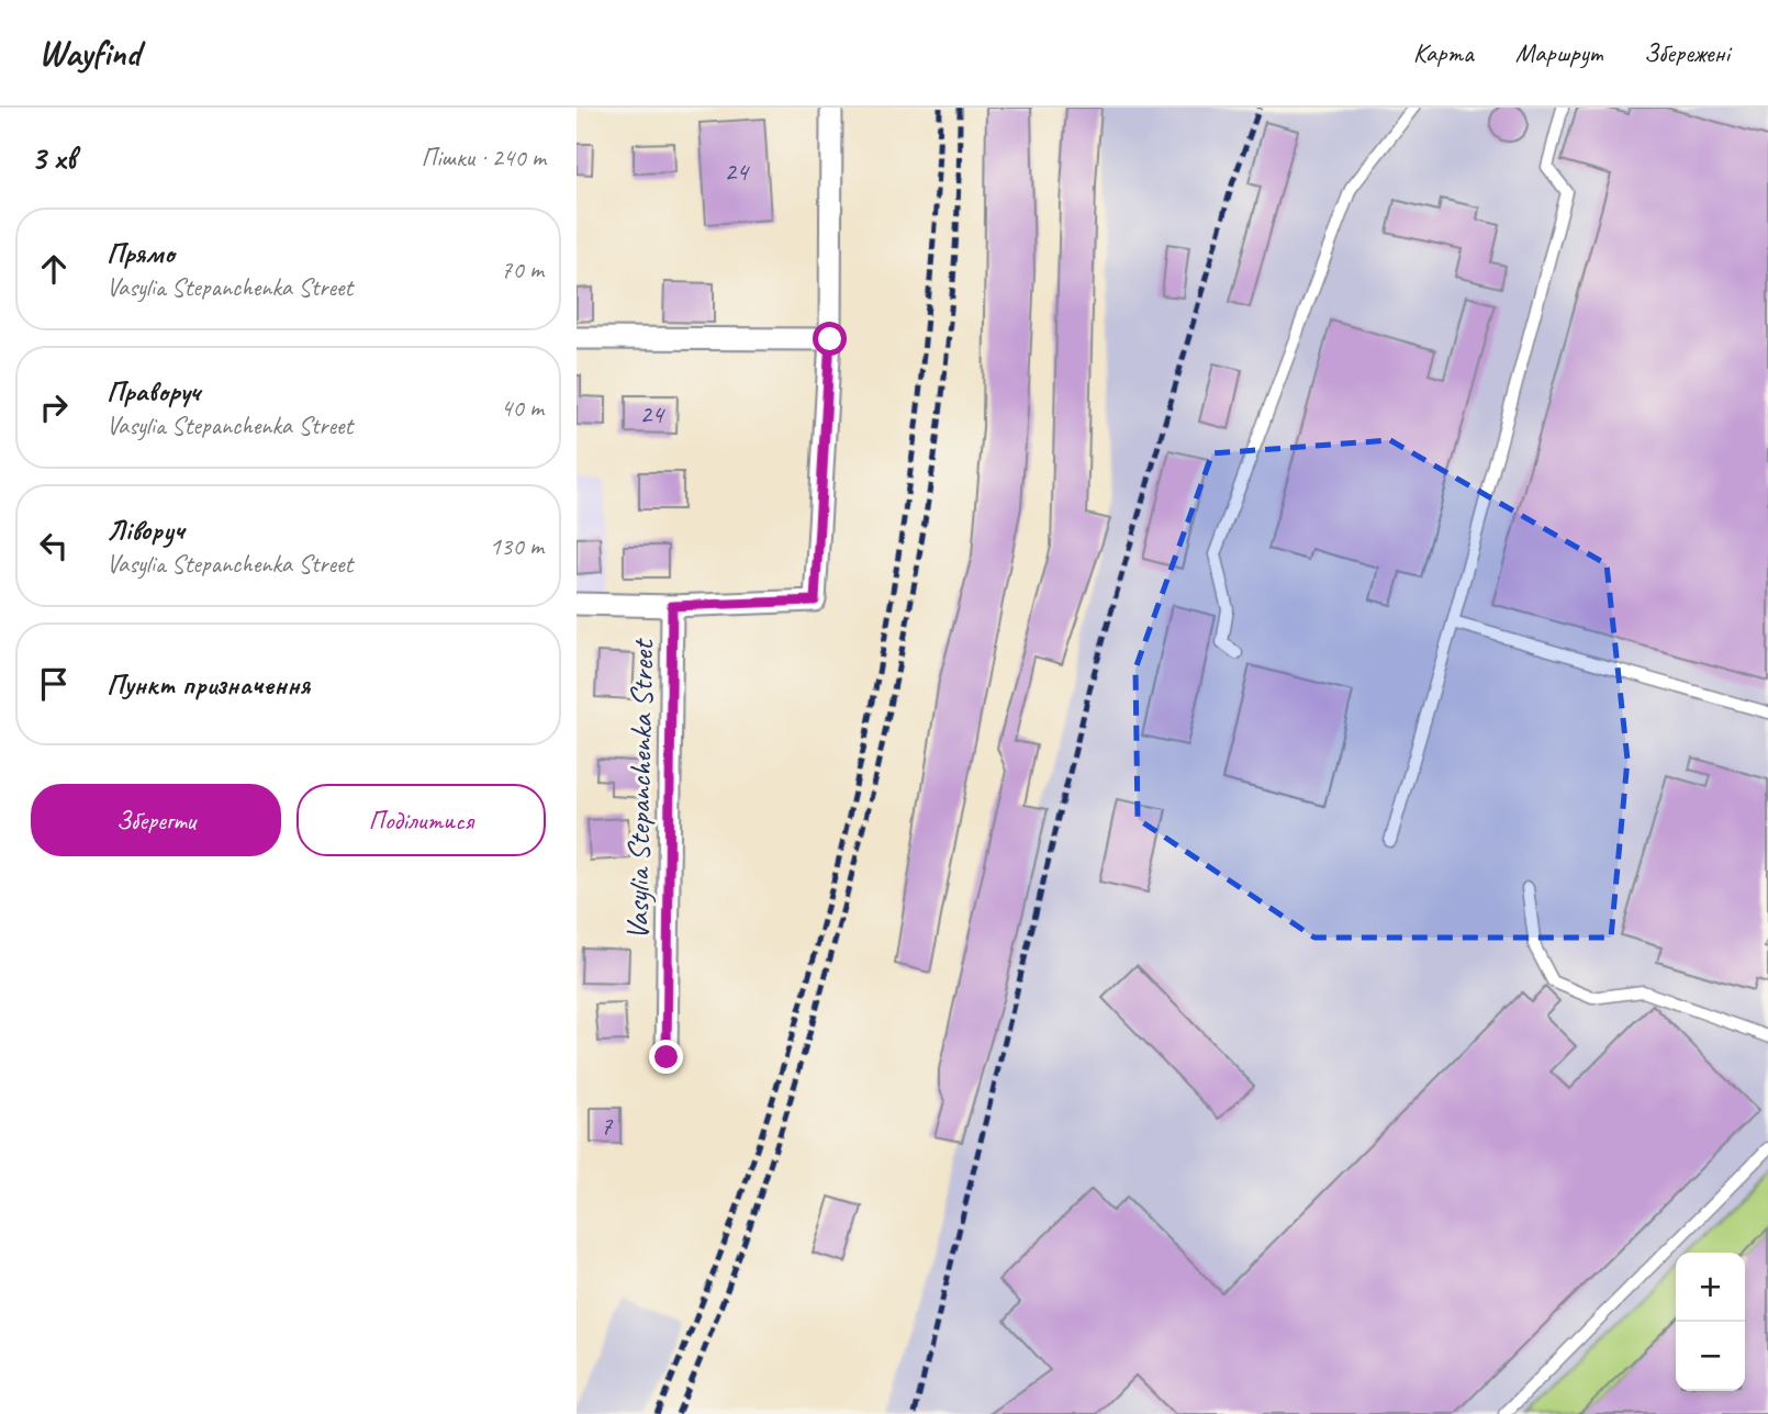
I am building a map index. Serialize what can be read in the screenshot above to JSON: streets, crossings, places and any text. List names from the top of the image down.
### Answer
{
  "streets": {
    "street": ["Vasylia Stepanchenka Street"]
  },
  "house_numbers": ["24", "24", "7"],
  "page": {
    "header": "Wayfind",
    "nav": ["Карта", "Маршрут", "Збережені"],
    "heading": ["3 хв", "Пішки · 240 m"],
    "list": [
      ["Прямо", "Vasylia Stepanchenka Street", "70 m"],
      ["Праворуч", "Vasylia Stepanchenka Street", "40 m"],
      ["Ліворуч", "Vasylia Stepanchenka Street", "130 m"],
      "Пункт призначення"
    ],
    "buttons": ["Зберегти", "Поділитися"],
    "map_buttons": ["+", "−"]
  }
}
